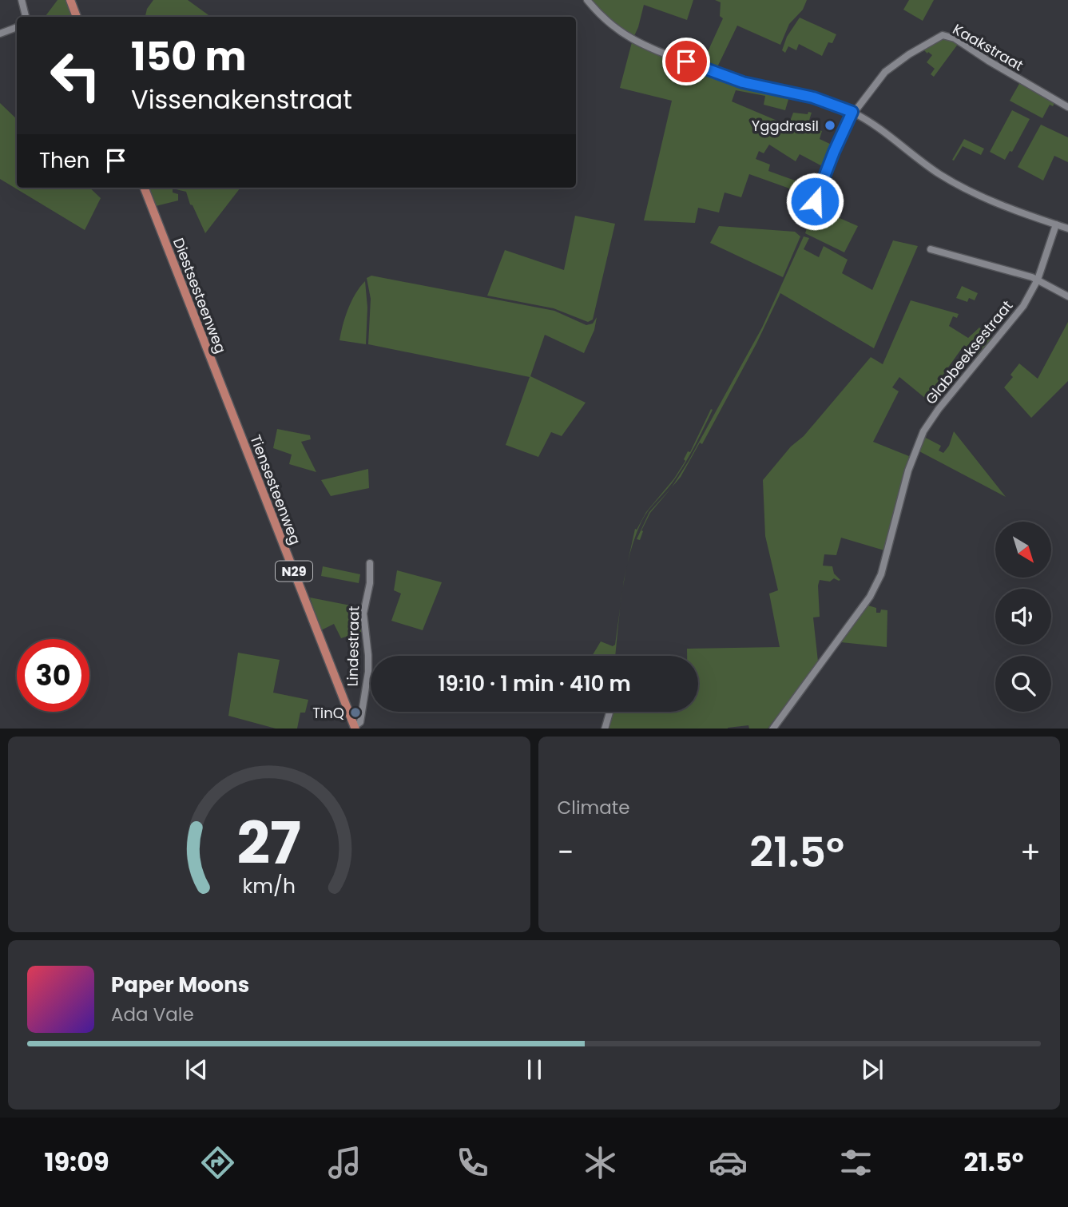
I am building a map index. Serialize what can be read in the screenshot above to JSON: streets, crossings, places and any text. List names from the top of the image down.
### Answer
{
  "streets": {
    "main road": ["Diestsesteenweg", "Tiensesteenweg", "N29"],
    "street": ["Kaakstraat", "Glabbeeksestraat", "Lindestraat"]
  },
  "crossings": [
    ["Diestsesteenweg", "Tiensesteenweg"],
    ["Tiensesteenweg", "Lindestraat"]
  ],
  "places": ["Yggdrasil", "TinQ"],
  "north": "bottom right",
  "page": {
    "turn": ["150 m", "Vissenakenstraat"],
    "then": "Then",
    "limit": "30",
    "trip": "19:10 · 1 min · 410 m",
    "tile": "Climate",
    "heat": ["−", "21.5°", "+"],
    "song": ["Paper Moons", "Ada Vale"],
    "tabs": ["19:09", "21.5°"],
    "gauge": ["27", "km/h"]
  }
}
